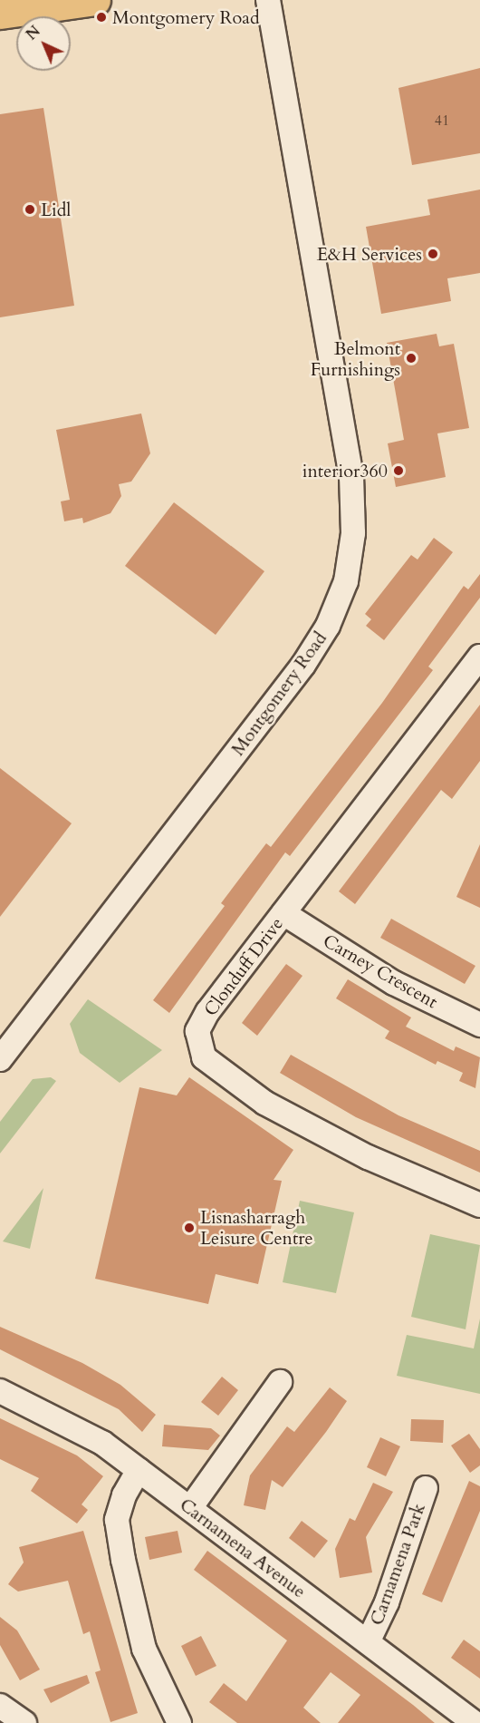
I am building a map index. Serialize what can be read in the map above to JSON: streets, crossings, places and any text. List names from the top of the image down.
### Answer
{
  "streets": {
    "street": [
      "Montgomery Road",
      "Clonduff Drive",
      "Carney Crescent",
      "Carnamena Avenue",
      "Carnamena Park"
    ]
  },
  "crossings": [
    ["Clonduff Drive", "Carney Crescent"],
    ["Carnamena Avenue", "Carnamena Park"]
  ],
  "places": [
    "Montgomery Road",
    "Lidl",
    "E&H Services",
    "Belmont Furnishings",
    "interior360",
    "Lisnasharragh Leisure Centre"
  ],
  "house_numbers": ["41"],
  "north": "top left"
}
